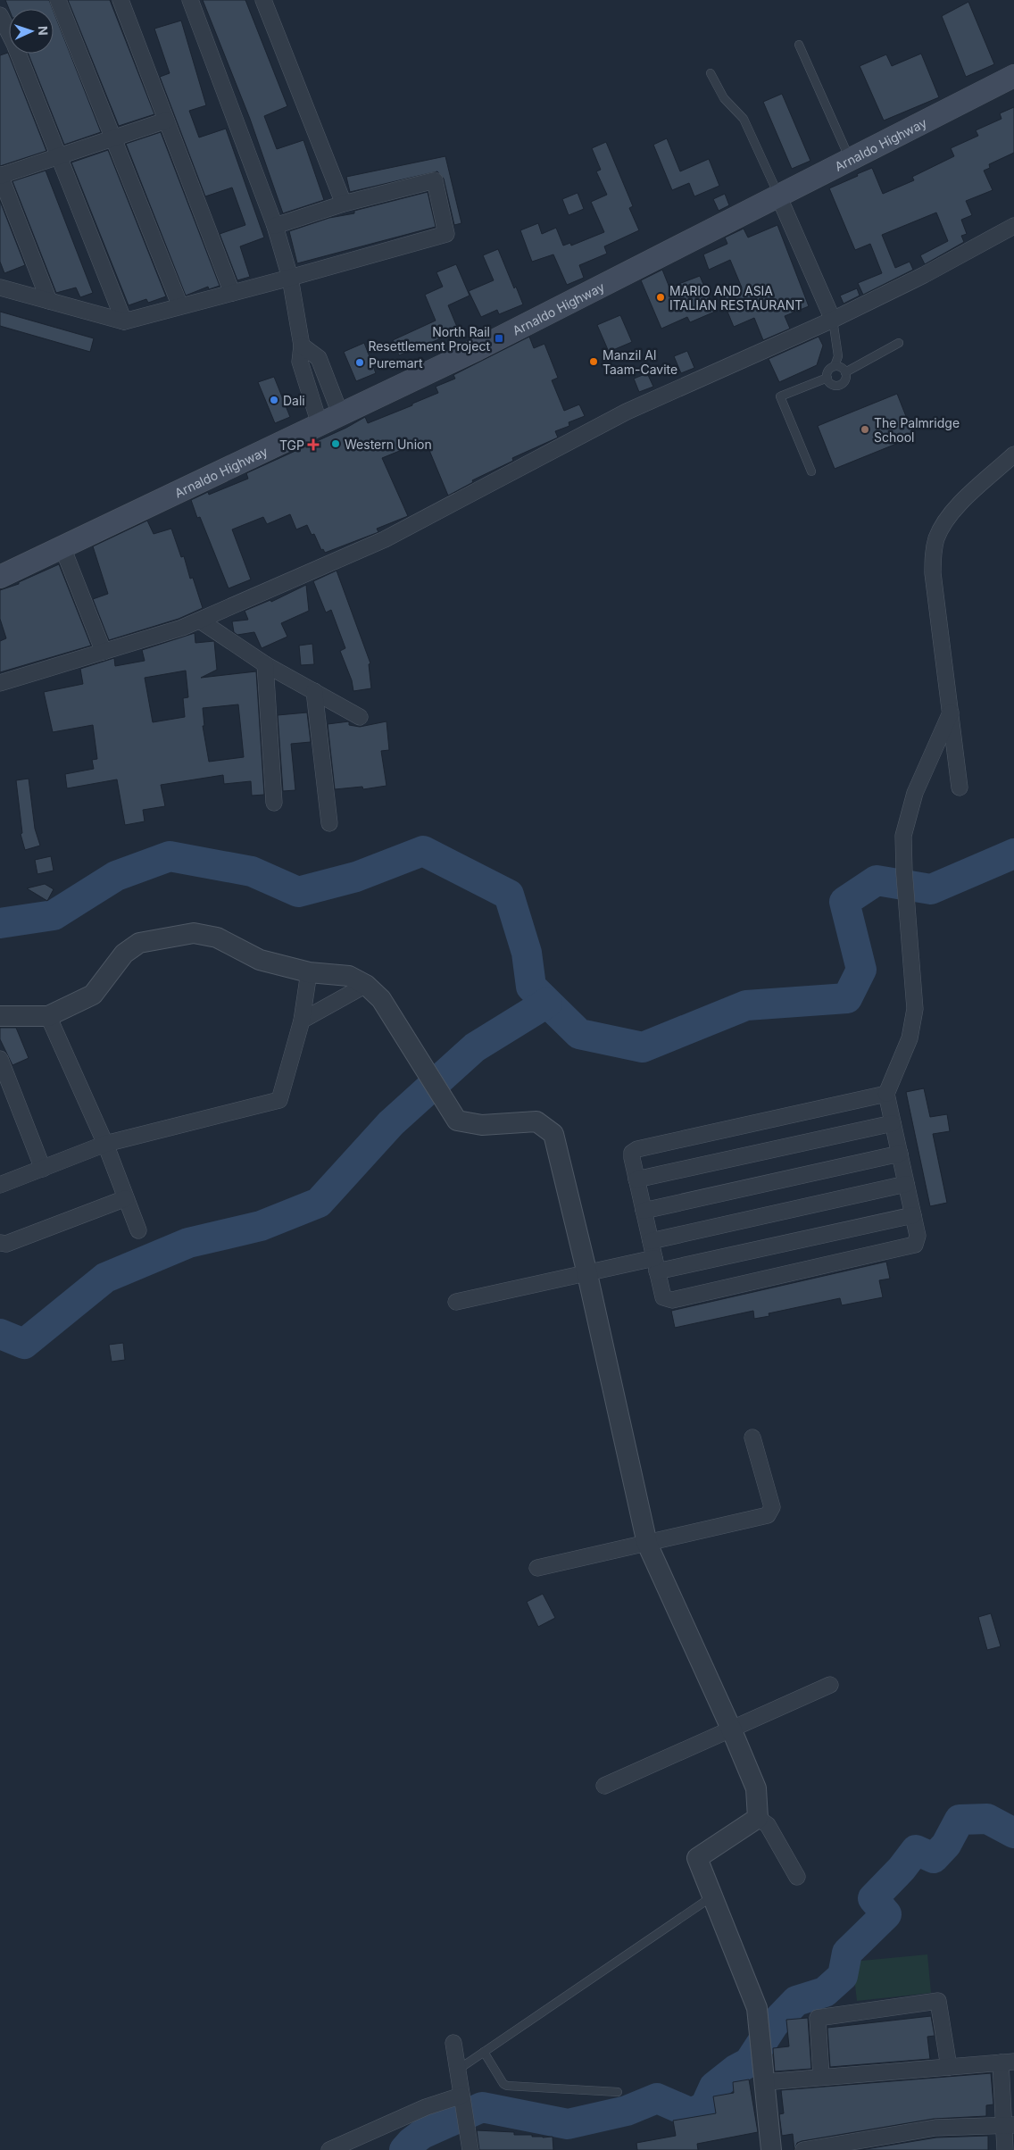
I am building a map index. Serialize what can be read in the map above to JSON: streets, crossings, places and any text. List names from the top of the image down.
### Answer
{
  "streets": {
    "main road": ["Arnaldo Highway"]
  },
  "places": {
    "other": [
      "MARIO AND ASIA ITALIAN RESTAURANT",
      "Manzil Al Taam-Cavite",
      "Puremart",
      "Dali",
      "The Palmridge School",
      "Western Union"
    ],
    "transit": ["North Rail Resettlement Project"],
    "health": ["TGP"]
  },
  "north": "right"
}
